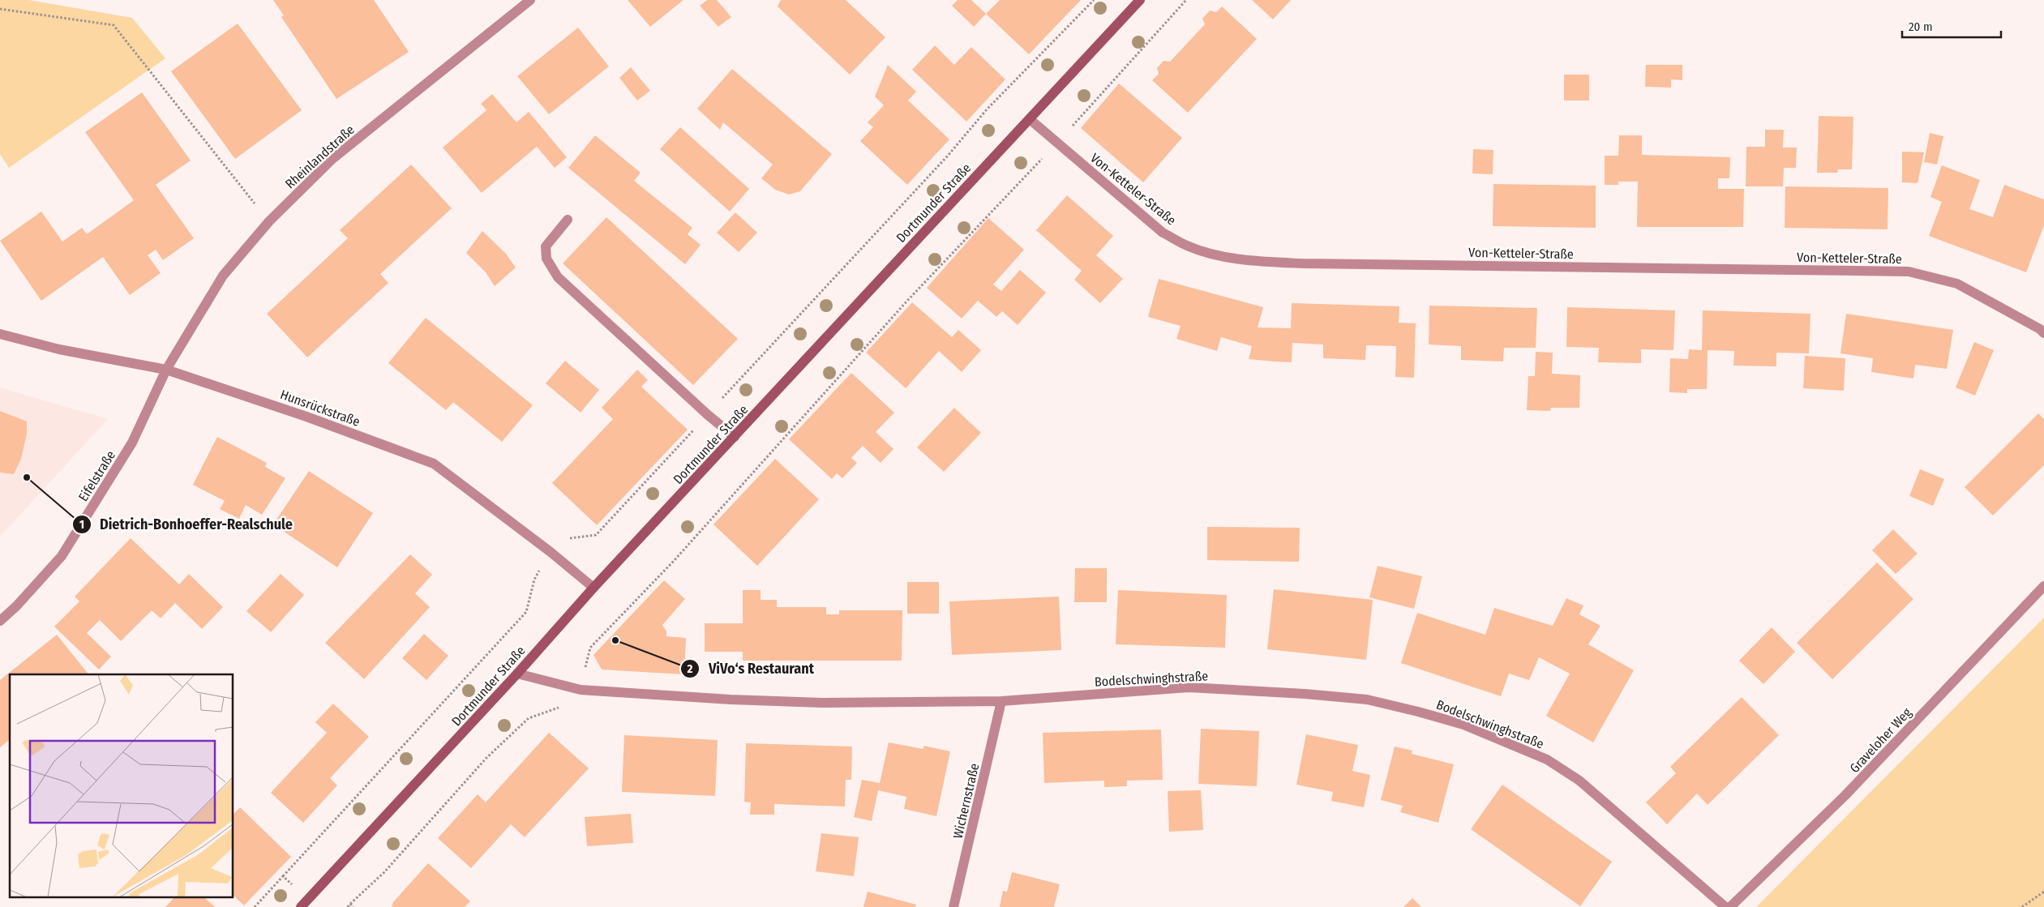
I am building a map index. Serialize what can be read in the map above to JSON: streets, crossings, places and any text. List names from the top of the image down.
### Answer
{
  "streets": {
    "street": [
      "Rheinlandstraße",
      "Von-Ketteler-Straße",
      "Dortmunder Straße",
      "Hunsrückstraße",
      "Eifelstraße",
      "Bodelschwinghstraße",
      "Graveloher Weg",
      "Wichernstraße"
    ]
  },
  "crossings": [
    ["Rheinlandstraße", "Hunsrückstraße"],
    ["Rheinlandstraße", "Eifelstraße"],
    ["Von-Ketteler-Straße", "Dortmunder Straße"],
    ["Dortmunder Straße", "Hunsrückstraße"],
    ["Dortmunder Straße", "Bodelschwinghstraße"],
    ["Hunsrückstraße", "Eifelstraße"],
    ["Bodelschwinghstraße", "Wichernstraße"]
  ],
  "places": ["Dietrich-Bonhoeffer-Realschule", "ViVo‘s Restaurant"],
  "scale_bar": "20 m"
}
